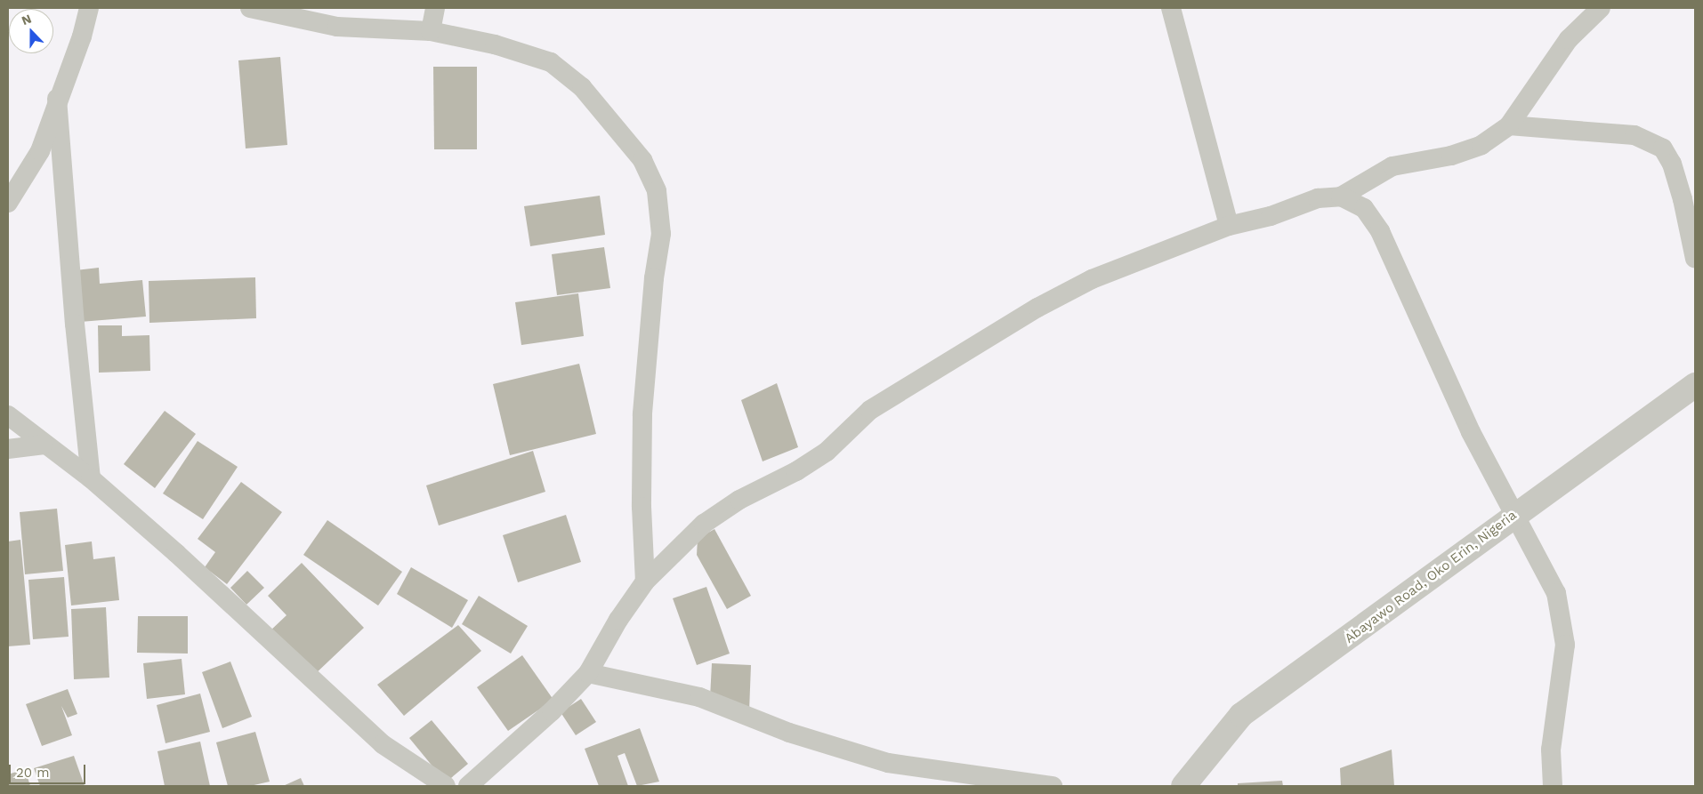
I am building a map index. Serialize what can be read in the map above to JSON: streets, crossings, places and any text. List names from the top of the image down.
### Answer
{
  "streets": {
    "street": ["Abayawo Road, Oko Erin, Nigeria"]
  },
  "scale_bar": "20 m",
  "north": "top"
}
